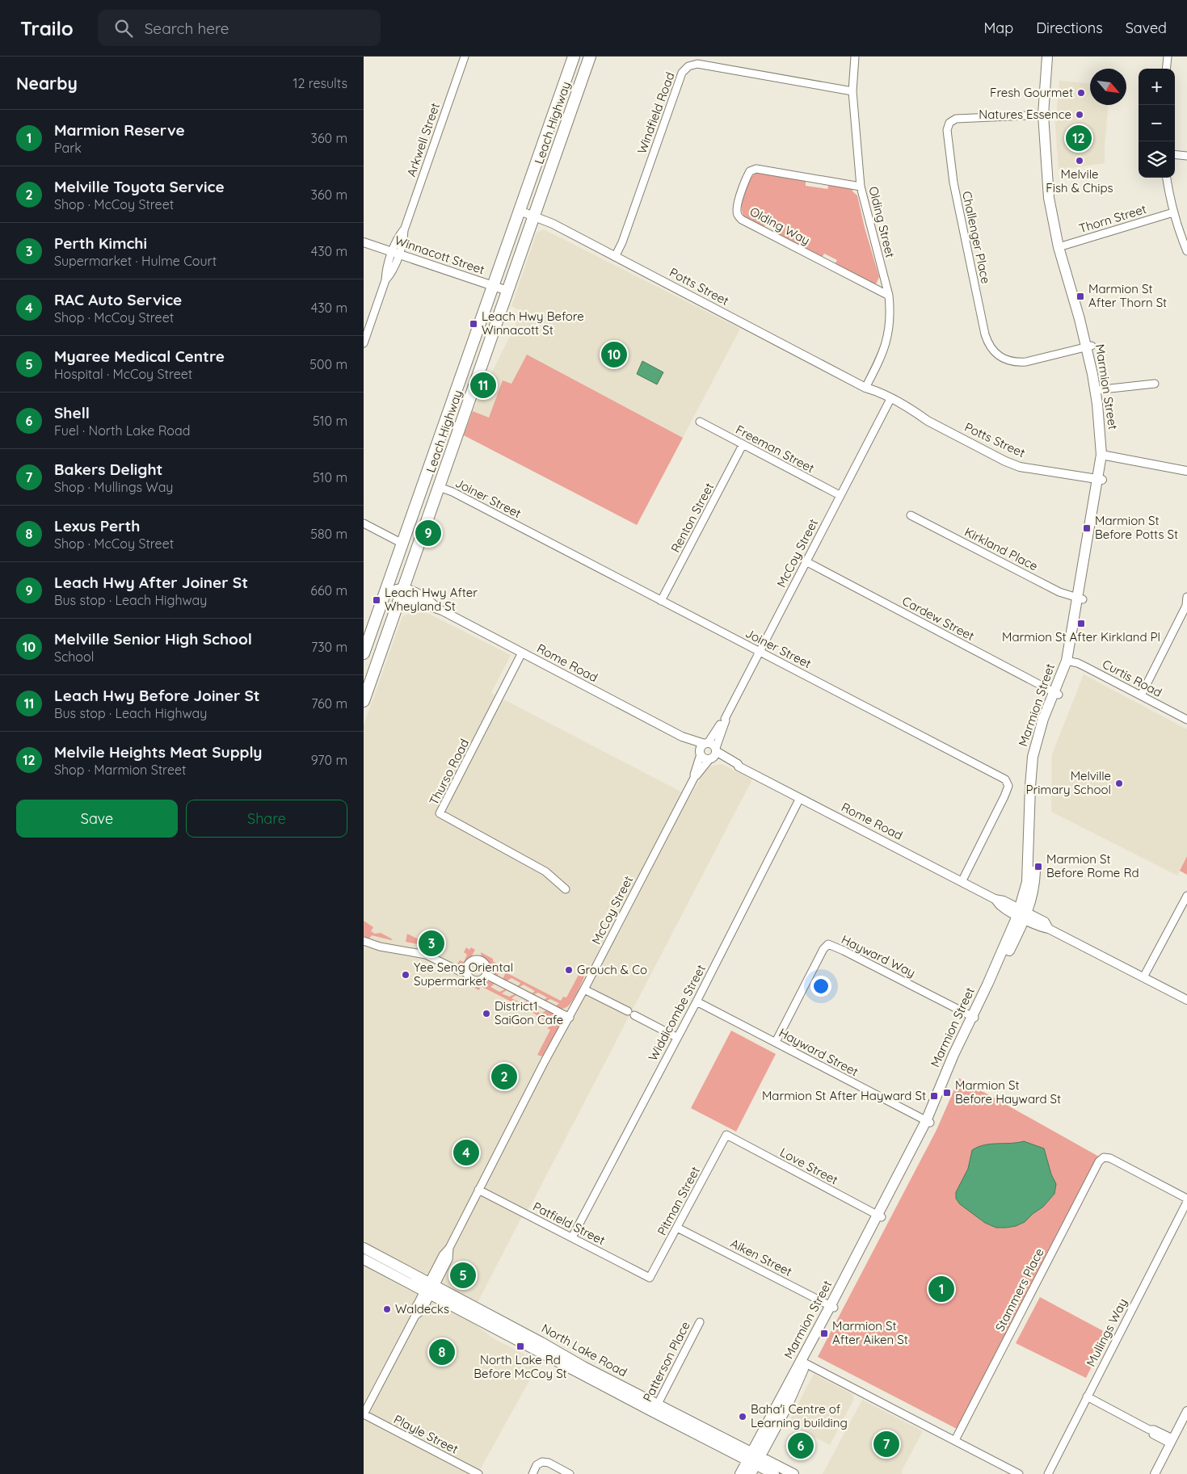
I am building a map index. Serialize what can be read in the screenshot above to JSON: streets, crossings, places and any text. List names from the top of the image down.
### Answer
{
  "streets": {
    "highway": ["Leach Highway"],
    "main road": ["Marmion Street", "North Lake Road"],
    "street": [
      "Windfield Road",
      "Arkwell Street",
      "Thorn Street",
      "Olding Street",
      "Olding Way",
      "Challenger Place",
      "Winnacott Street",
      "Potts Street",
      "Freeman Street",
      "Joiner Street",
      "Renton Street",
      "Kirkland Place",
      "McCoy Street",
      "Cardew Street",
      "Rome Road",
      "Curtis Road",
      "Thurso Road",
      "Hayward Way",
      "Widdicombe Street",
      "Hayward Street",
      "Love Street",
      "Pitman Street",
      "Patfield Street",
      "Aiken Street",
      "Stammers Place",
      "Mullings Way",
      "Patterson Place",
      "Playle Street"
    ]
  },
  "crossings": [
    ["Windfield Road", "Olding Street"],
    ["Windfield Road", "Potts Street"],
    ["Leach Highway", "Winnacott Street"],
    ["Leach Highway", "Potts Street"],
    ["Leach Highway", "Joiner Street"],
    ["Leach Highway", "Rome Road"],
    ["Arkwell Street", "Winnacott Street"],
    ["Thorn Street", "Marmion Street"],
    ["Olding Street", "Olding Way"],
    ["Olding Street", "Potts Street"],
    ["Challenger Place", "Marmion Street"],
    ["Potts Street", "Marmion Street"],
    ["Potts Street", "McCoy Street"],
    ["Marmion Street", "Kirkland Place"],
    ["Marmion Street", "Cardew Street"],
    ["Marmion Street", "Rome Road"],
    ["Marmion Street", "Curtis Road"],
    ["Marmion Street", "Hayward Way"],
    ["Marmion Street", "Hayward Street"],
    ["Marmion Street", "Love Street"],
    ["Marmion Street", "Aiken Street"],
    ["Marmion Street", "North Lake Road"],
    ["Freeman Street", "Renton Street"],
    ["Freeman Street", "McCoy Street"],
    ["Joiner Street", "Renton Street"],
    ["Joiner Street", "McCoy Street"],
    ["Joiner Street", "Rome Road"],
    ["McCoy Street", "Cardew Street"],
    ["McCoy Street", "Rome Road"],
    ["McCoy Street", "Patfield Street"],
    ["McCoy Street", "North Lake Road"],
    ["McCoy Street", "Playle Street"],
    ["Rome Road", "Thurso Road"],
    ["Rome Road", "Widdicombe Street"],
    ["Hayward Way", "Hayward Street"],
    ["Widdicombe Street", "Hayward Street"],
    ["Widdicombe Street", "Patfield Street"],
    ["Love Street", "Pitman Street"],
    ["Pitman Street", "Patfield Street"],
    ["Pitman Street", "Aiken Street"],
    ["North Lake Road", "Patterson Place"]
  ],
  "places": {
    "other": [
      "Fresh Gourmet",
      "Natures Essence",
      "Melvile Fish & Chips",
      "Melville Primary School",
      "Grouch & Co",
      "Yee Seng Oriental Supermarket",
      "District1 SaiGon Cafe",
      "Waldecks",
      "Baha'i Centre of Learning building"
    ],
    "transit": [
      "Marmion St After Thorn St",
      "Leach Hwy Before Winnacott St",
      "Marmion St Before Potts St",
      "Leach Hwy After Wheyland St",
      "Marmion St After Kirkland Pl",
      "Marmion St Before Rome Rd",
      "Marmion St Before Hayward St",
      "Marmion St After Hayward St",
      "Marmion St After Aiken St",
      "North Lake Rd Before McCoy St"
    ]
  },
  "north": "bottom right",
  "page": {
    "header": "Trailo",
    "search": "Search here",
    "nav": ["Map", "Directions", "Saved"],
    "heading": ["Nearby", "12 results"],
    "map_buttons": ["+", "−"],
    "list": [
      {
        "mark": "1",
        "name": "Marmion Reserve",
        "note": "Park",
        "value": "360 m"
      },
      {
        "mark": "2",
        "name": "Melville Toyota Service",
        "note": "Shop · McCoy Street",
        "value": "360 m"
      },
      {
        "mark": "3",
        "name": "Perth Kimchi",
        "note": "Supermarket · Hulme Court",
        "value": "430 m"
      },
      {
        "mark": "4",
        "name": "RAC Auto Service",
        "note": "Shop · McCoy Street",
        "value": "430 m"
      },
      {
        "mark": "5",
        "name": "Myaree Medical Centre",
        "note": "Hospital · McCoy Street",
        "value": "500 m"
      },
      {
        "mark": "6",
        "name": "Shell",
        "note": "Fuel · North Lake Road",
        "value": "510 m"
      },
      {
        "mark": "7",
        "name": "Bakers Delight",
        "note": "Shop · Mullings Way",
        "value": "510 m"
      },
      {
        "mark": "8",
        "name": "Lexus Perth",
        "note": "Shop · McCoy Street",
        "value": "580 m"
      },
      {
        "mark": "9",
        "name": "Leach Hwy After Joiner St",
        "note": "Bus stop · Leach Highway",
        "value": "660 m"
      },
      {
        "mark": "10",
        "name": "Melville Senior High School",
        "note": "School",
        "value": "730 m"
      },
      {
        "mark": "11",
        "name": "Leach Hwy Before Joiner St",
        "note": "Bus stop · Leach Highway",
        "value": "760 m"
      },
      {
        "mark": "12",
        "name": "Melvile Heights Meat Supply",
        "note": "Shop · Marmion Street",
        "value": "970 m"
      }
    ],
    "pins": [
      "12",
      "10",
      "11",
      "9",
      "3",
      "2",
      "4",
      "5",
      "1",
      "8",
      "7",
      "6"
    ],
    "buttons": ["Save", "Share"]
  }
}
